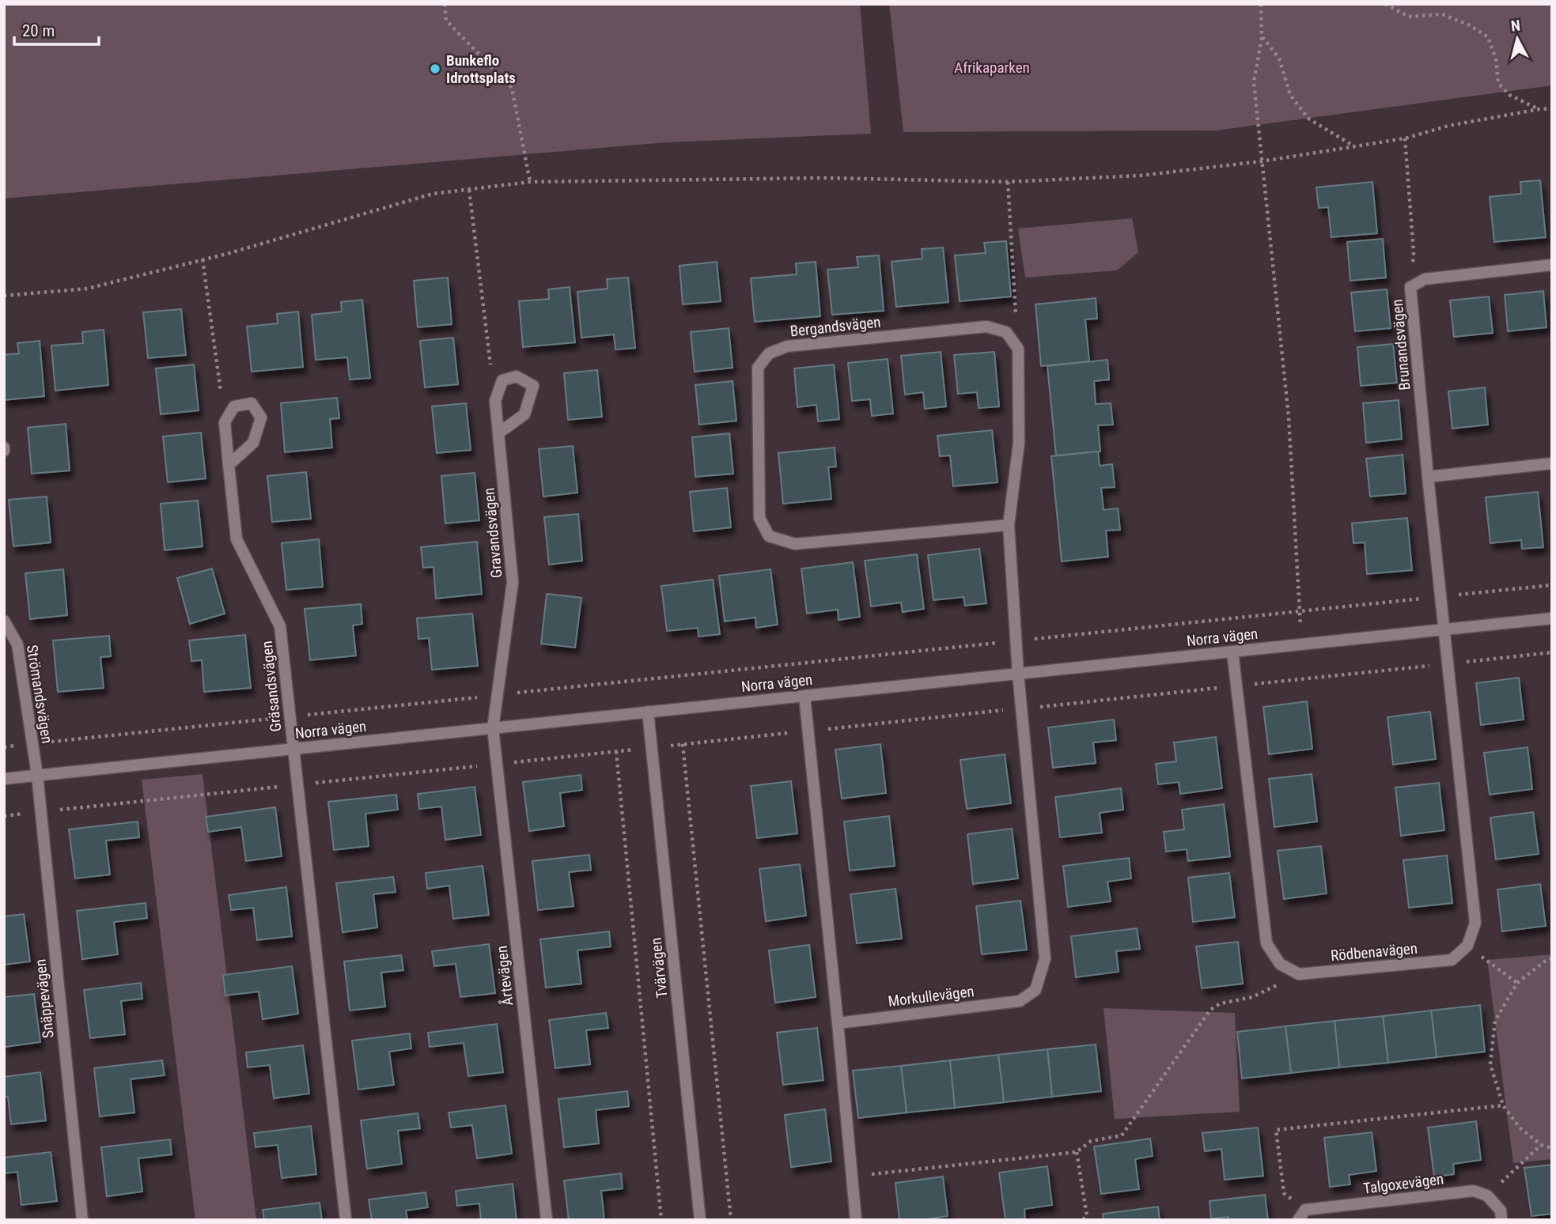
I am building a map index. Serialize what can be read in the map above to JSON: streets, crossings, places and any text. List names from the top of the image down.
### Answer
{
  "streets": {
    "street": [
      "Bergandsvägen",
      "Brunandsvägen",
      "Gravandsvägen",
      "Norra vägen",
      "Gräsandsvägen",
      "Strömandsvägen",
      "Rödbenavägen",
      "Tvärvägen",
      "Årtevägen",
      "Morkullevägen",
      "Snäppevägen",
      "Talgoxevägen"
    ]
  },
  "crossings": [
    ["Brunandsvägen", "Norra vägen"],
    ["Gravandsvägen", "Norra vägen"],
    ["Gravandsvägen", "Årtevägen"],
    ["Norra vägen", "Gräsandsvägen"],
    ["Norra vägen", "Strömandsvägen"],
    ["Norra vägen", "Tvärvägen"],
    ["Norra vägen", "Årtevägen"],
    ["Norra vägen", "Morkullevägen"],
    ["Norra vägen", "Snäppevägen"],
    ["Strömandsvägen", "Snäppevägen"]
  ],
  "parks": ["Afrikaparken"],
  "places": ["Bunkeflo Idrottsplats"],
  "scale_bar": "20 m",
  "north": "top"
}
